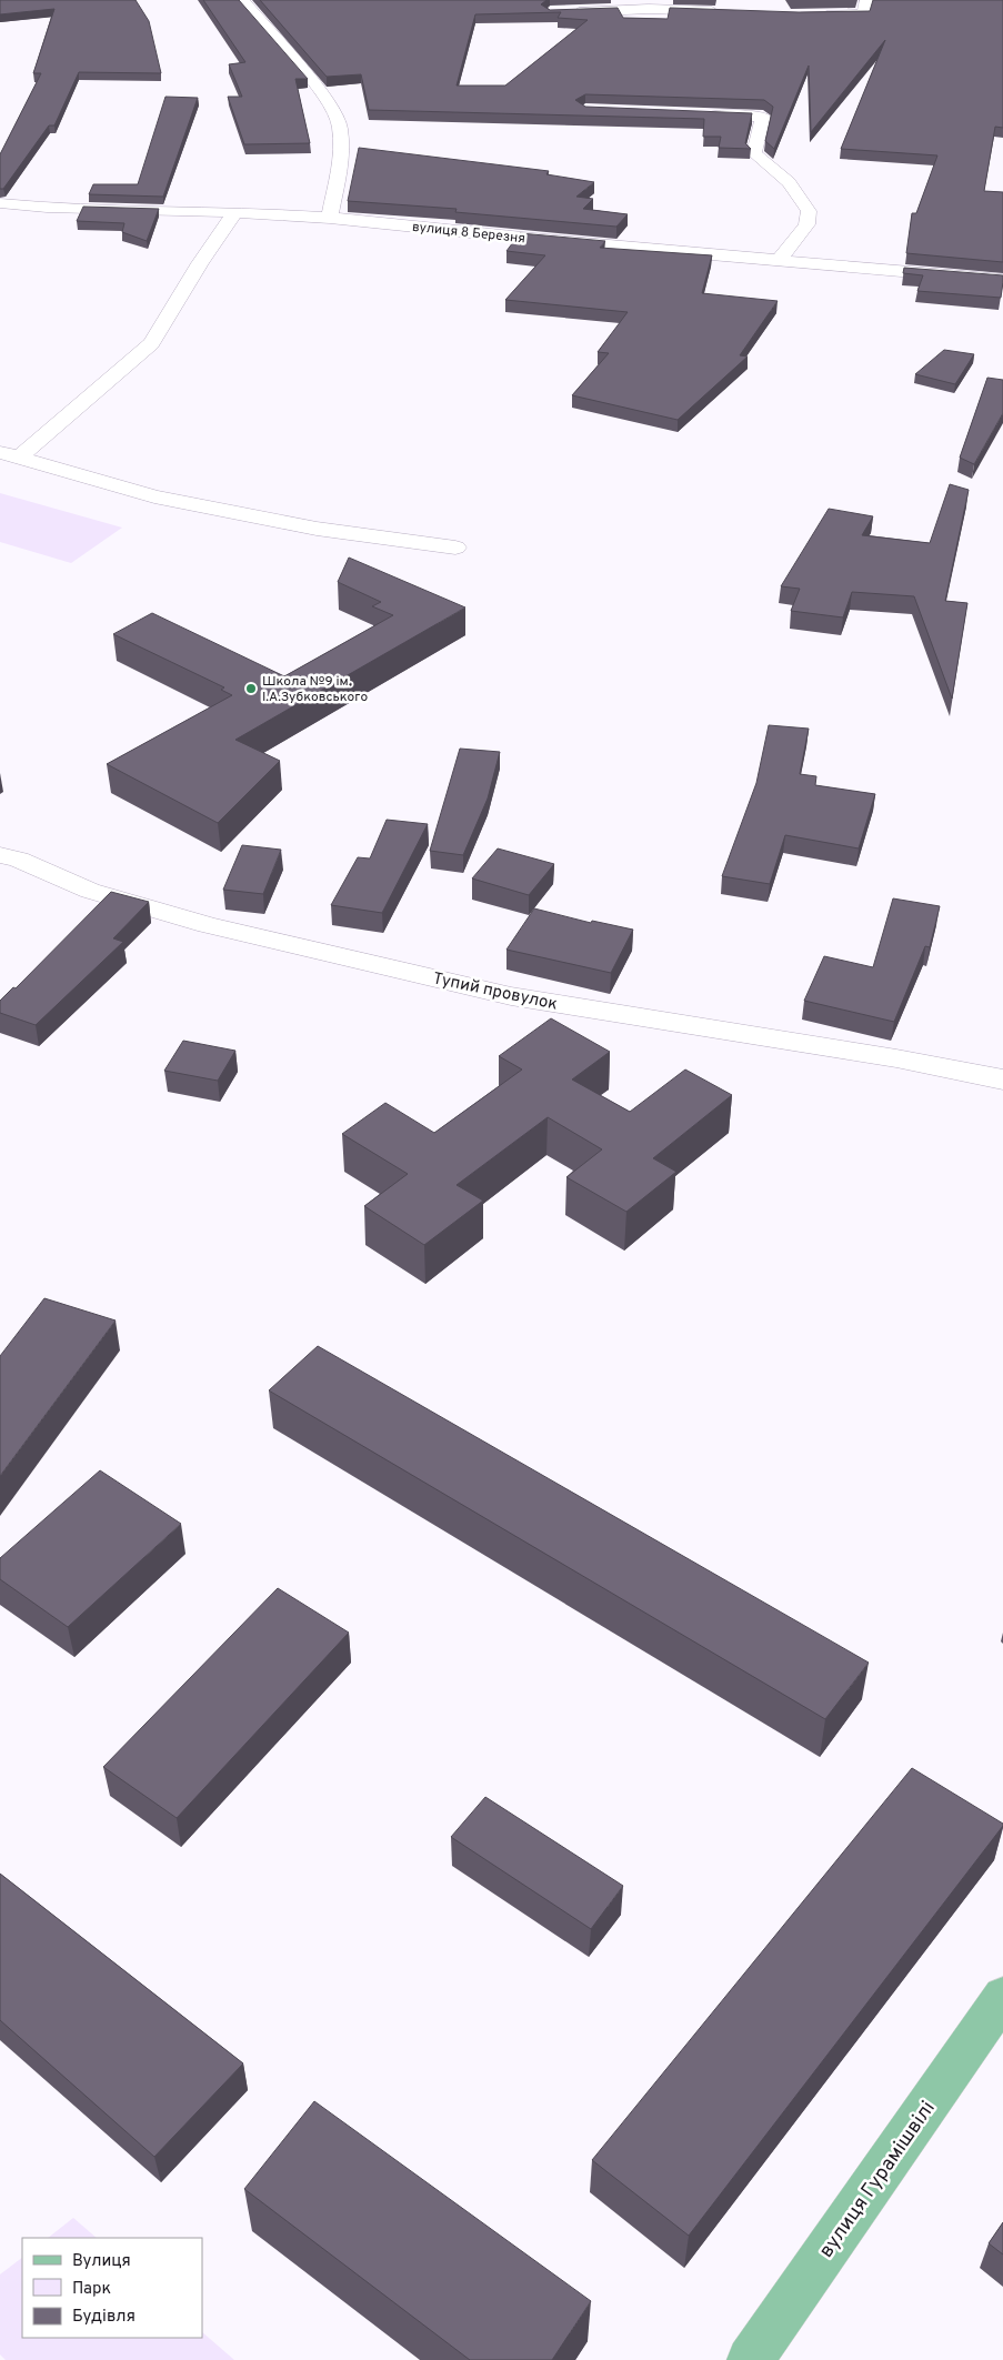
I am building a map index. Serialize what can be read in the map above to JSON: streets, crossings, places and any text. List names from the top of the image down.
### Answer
{
  "streets": {
    "main road": ["вулиця Гурамішвілі"],
    "street": ["вулиця 8 Березня", "Тупий провулок"]
  },
  "places": ["Школа №9 ім. І.А.Зубковського"],
  "legend": ["Вулиця", "Парк", "Будівля"]
}
